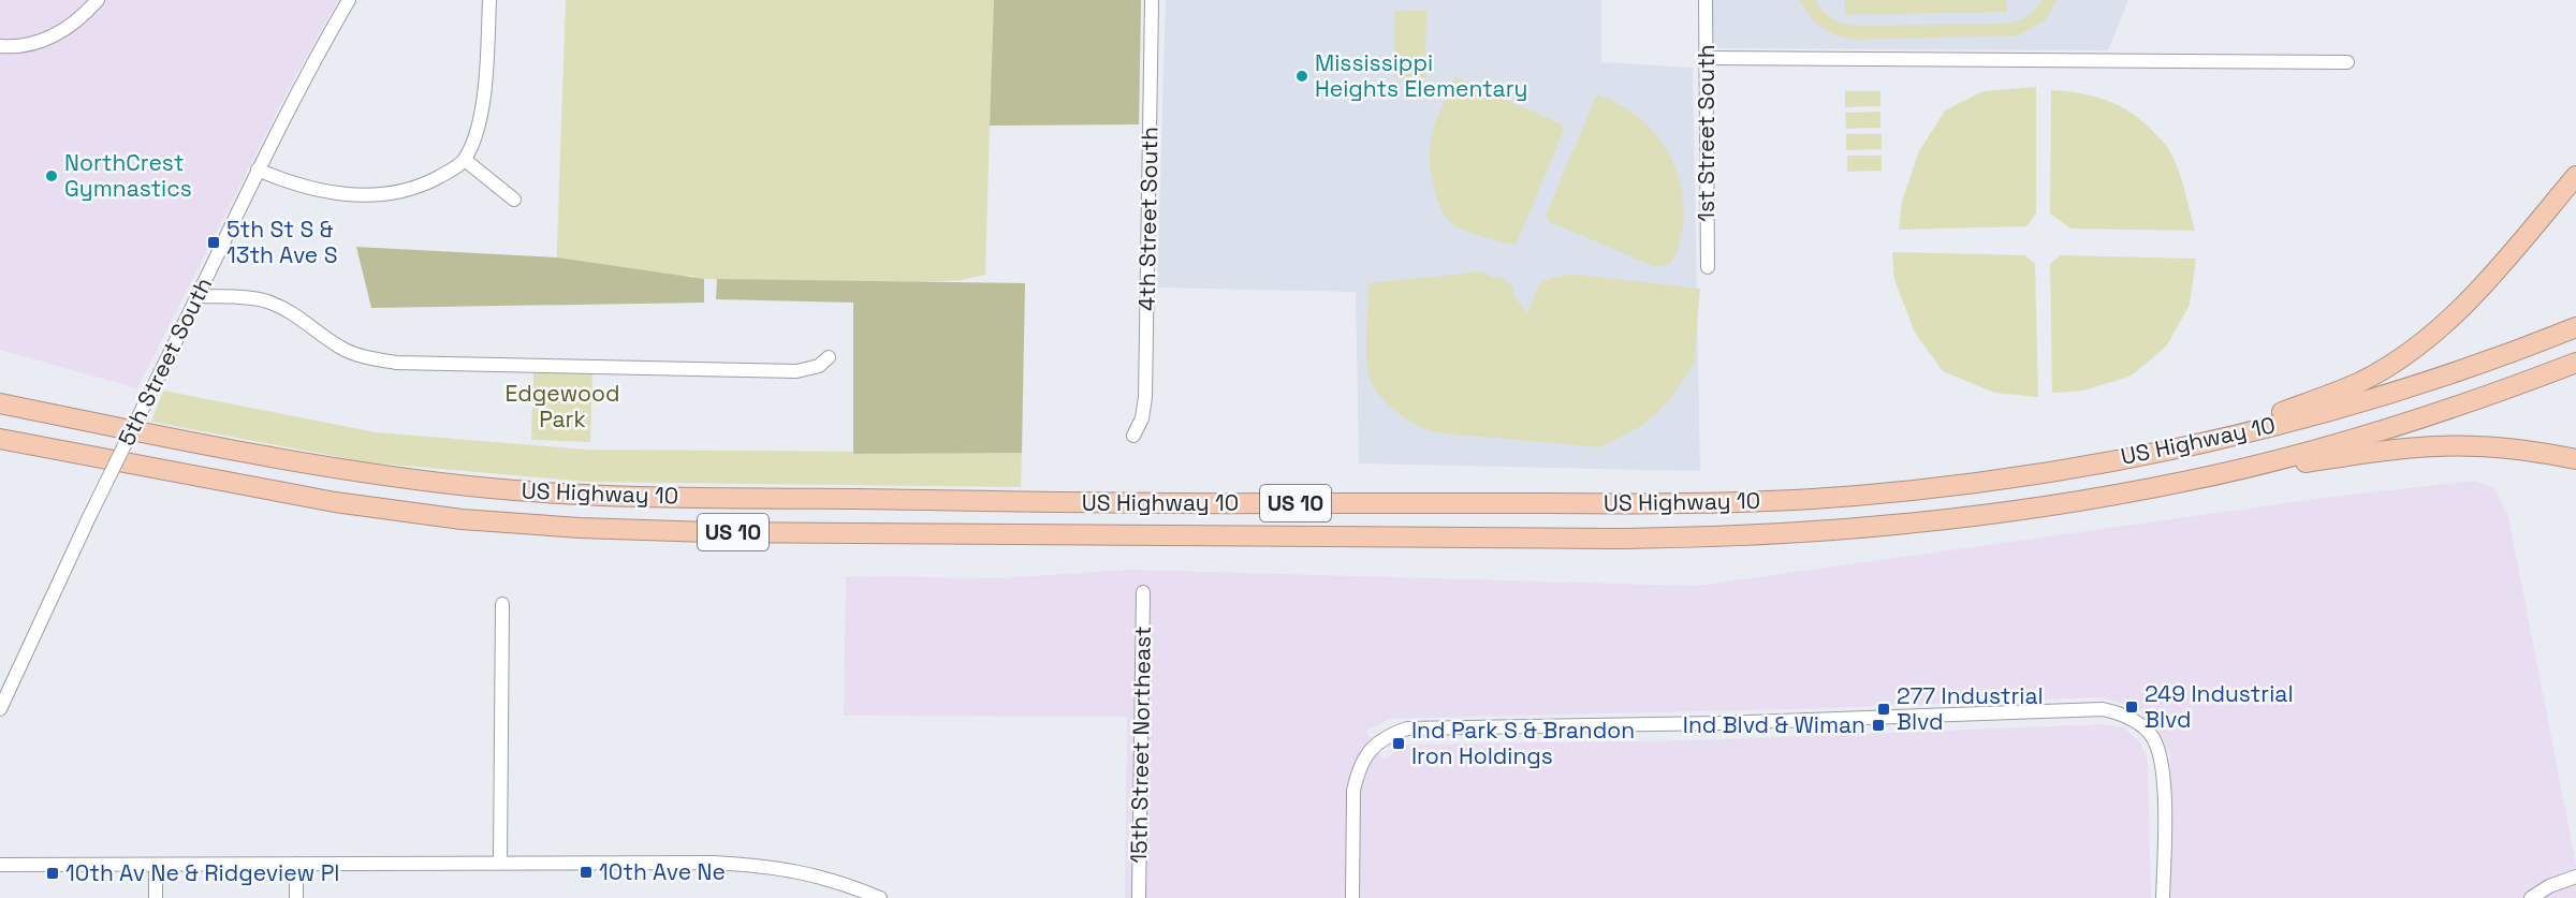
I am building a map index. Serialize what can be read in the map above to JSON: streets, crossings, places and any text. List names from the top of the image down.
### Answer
{
  "streets": {
    "highway": ["US Highway 10", "US 10"],
    "street": [
      "1st Street South",
      "4th Street South",
      "5th Street South",
      "15th Street Northeast"
    ]
  },
  "parks": ["Edgewood Park"],
  "places": {
    "other": ["Mississippi Heights Elementary", "NorthCrest Gymnastics"],
    "transit": [
      "5th St S & 13th Ave S",
      "249 Industrial Blvd",
      "277 Industrial Blvd",
      "Ind Blvd & Wiman",
      "Ind Park S & Brandon Iron Holdings",
      "10th Ave Ne",
      "10th Av Ne & Ridgeview Pl"
    ]
  }
}
